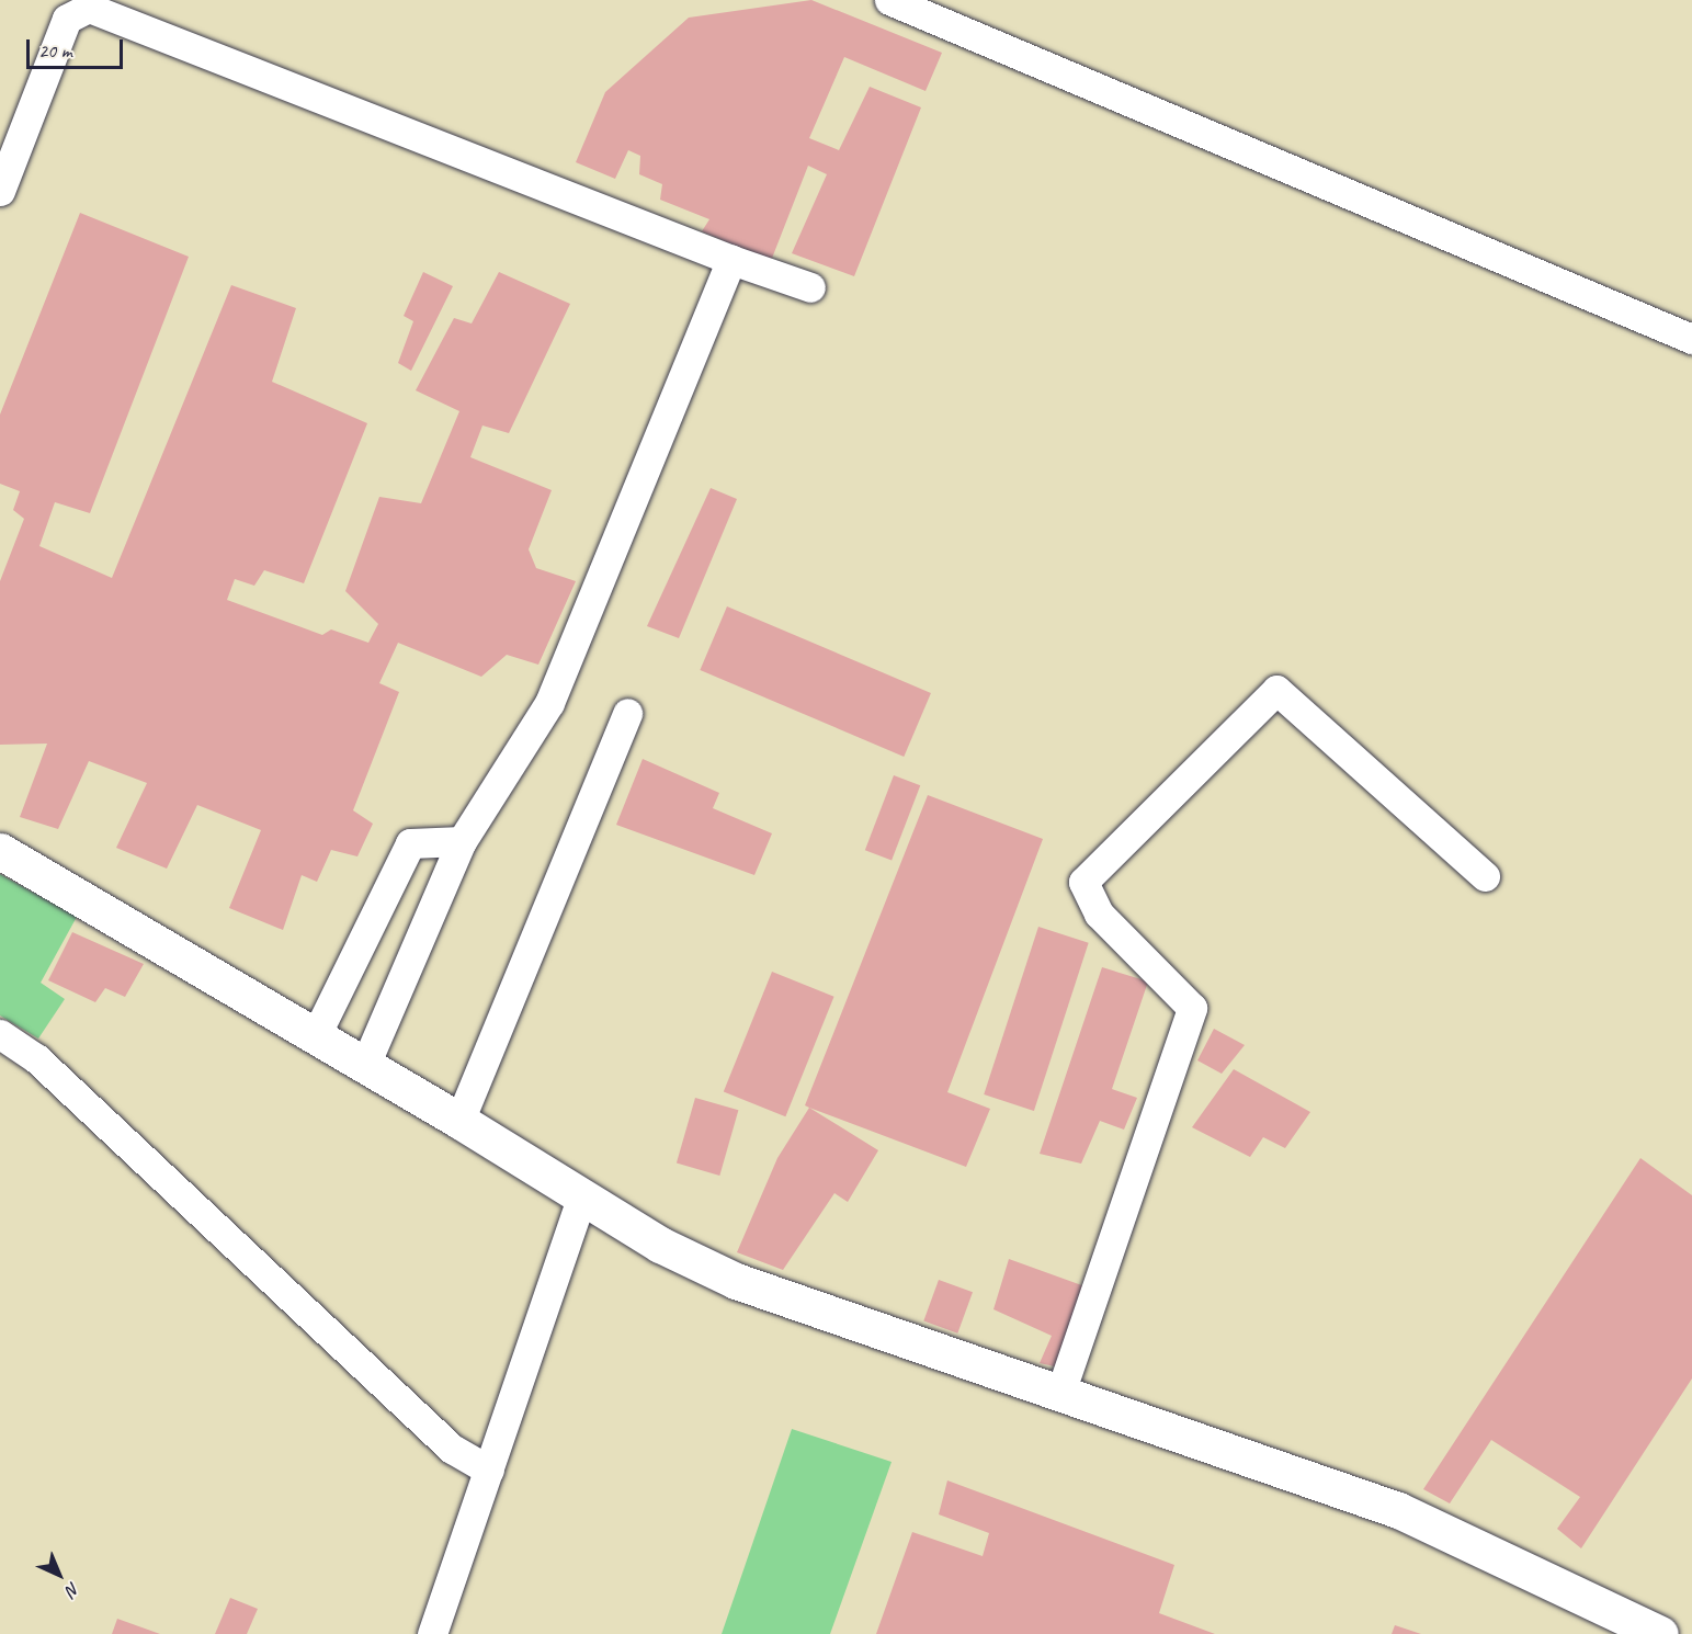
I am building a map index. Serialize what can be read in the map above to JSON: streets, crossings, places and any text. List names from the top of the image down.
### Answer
{
  "scale_bar": "20 m",
  "north": "bottom right"
}
